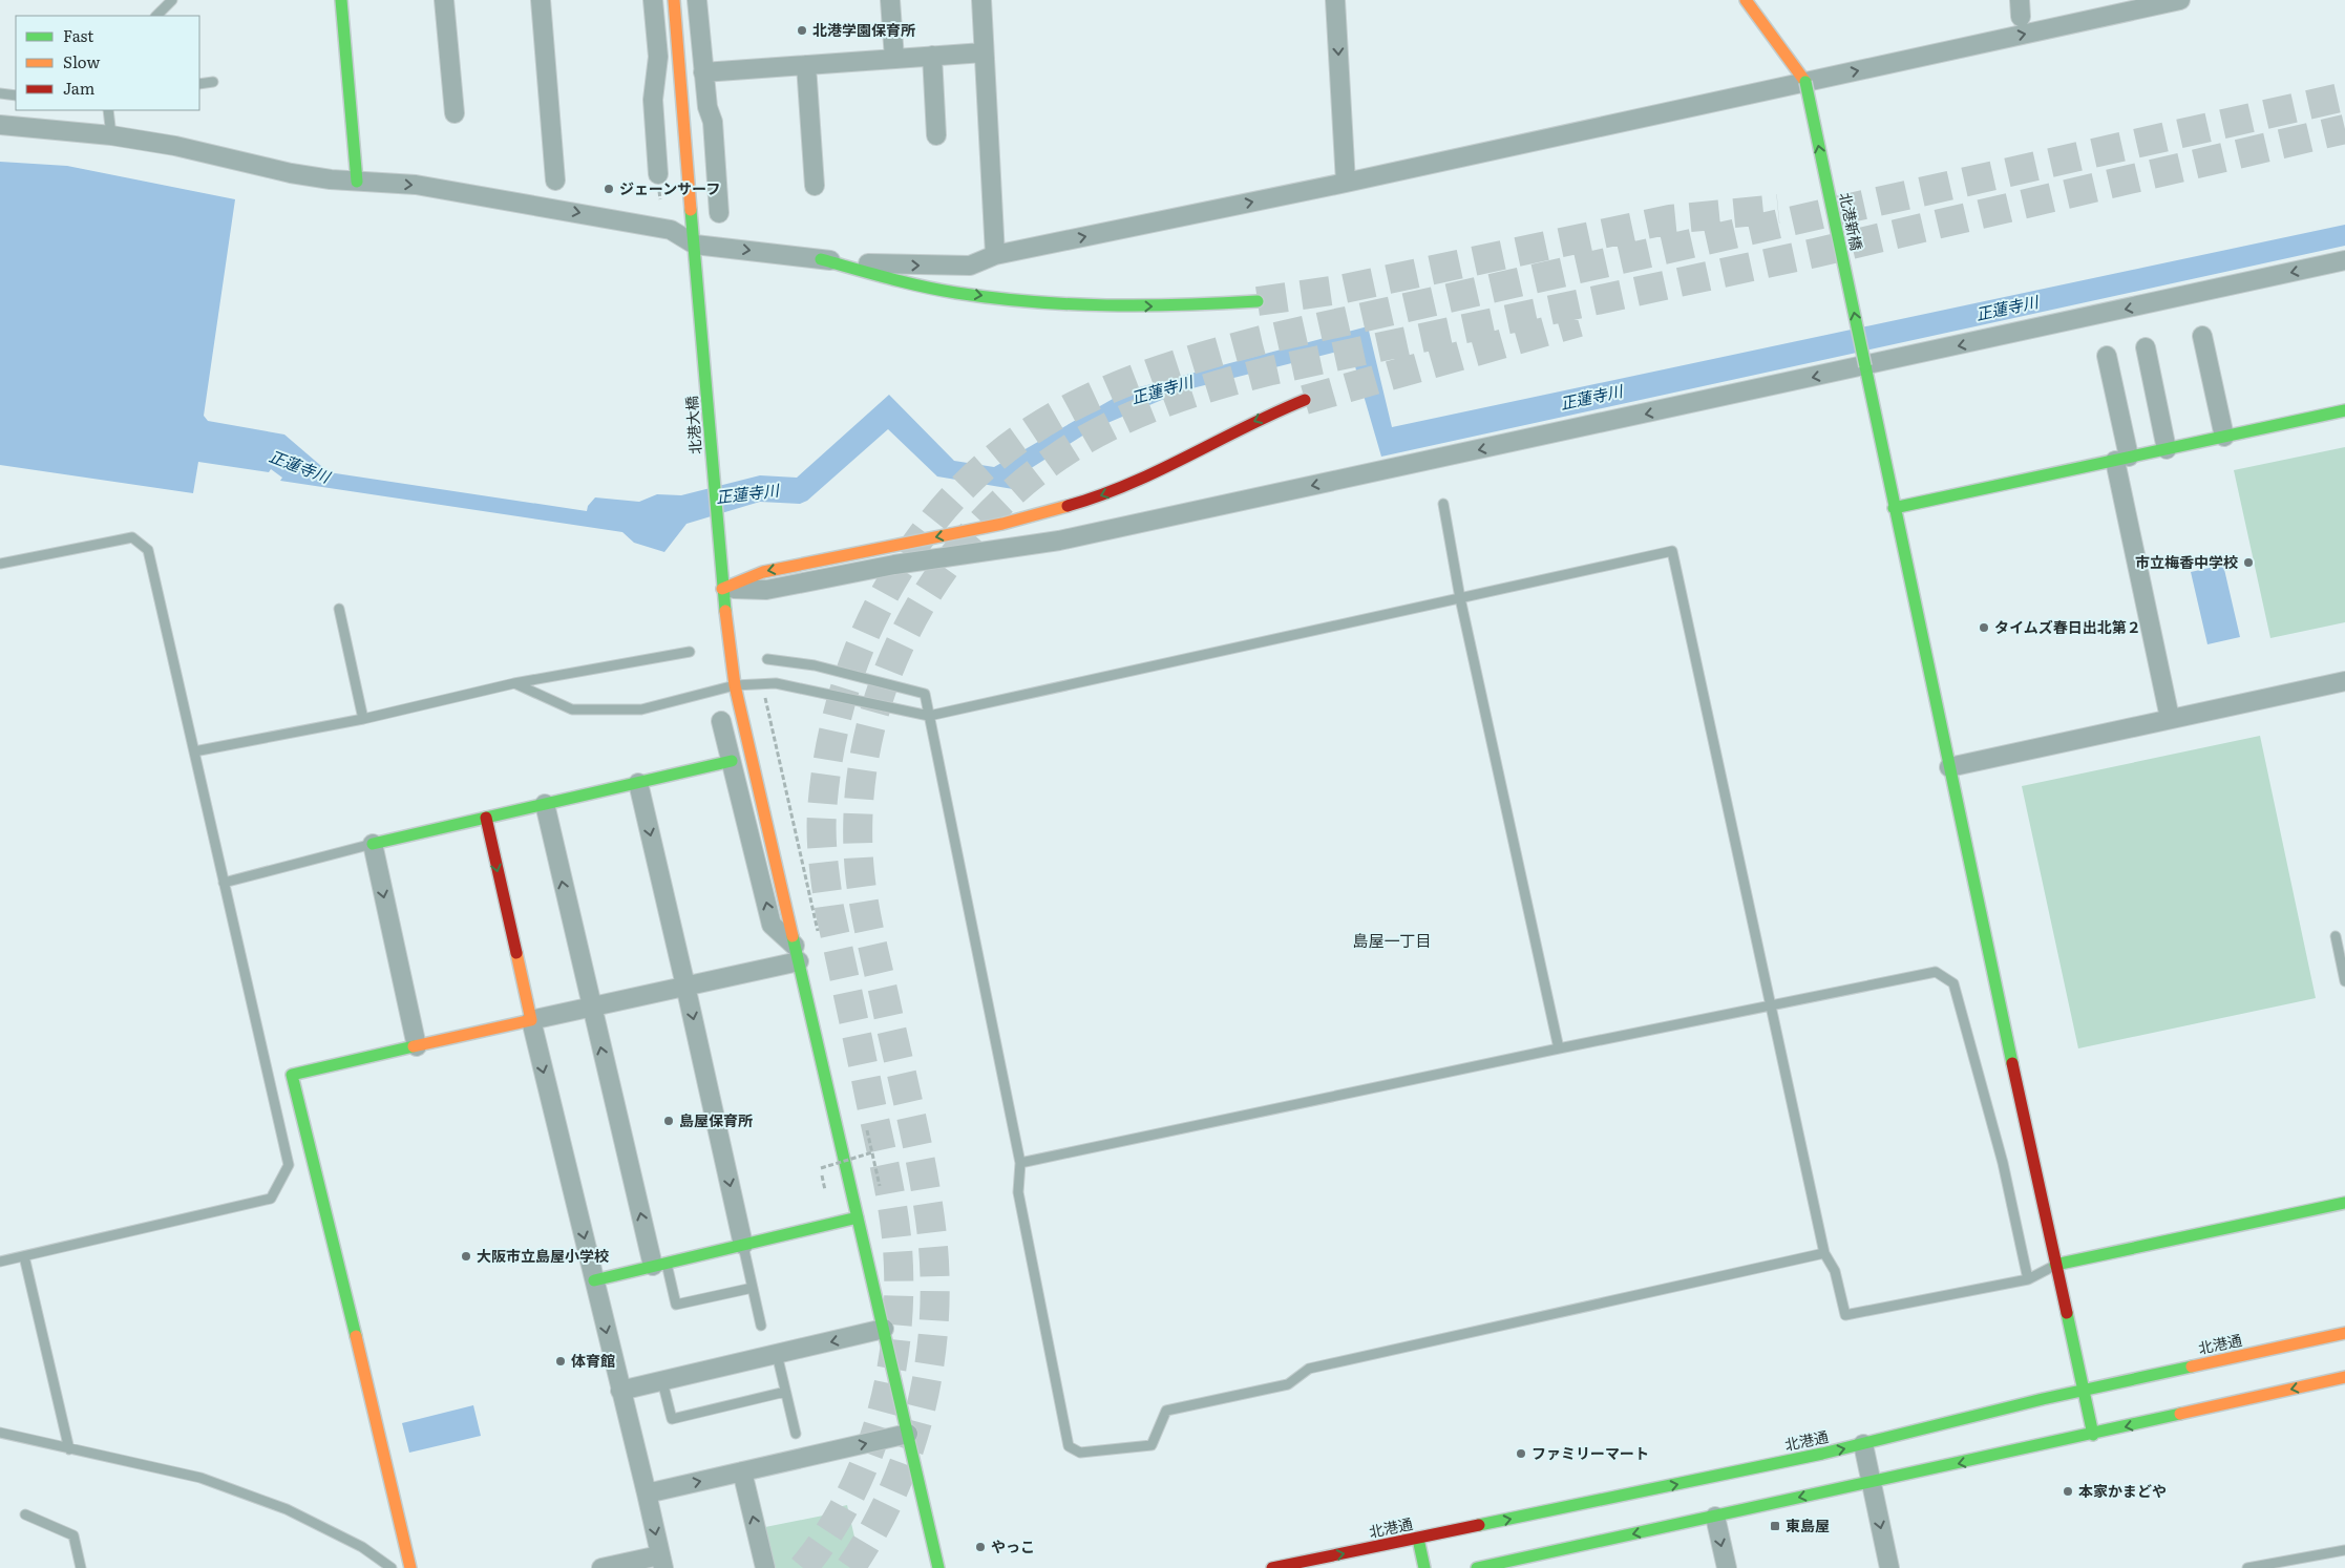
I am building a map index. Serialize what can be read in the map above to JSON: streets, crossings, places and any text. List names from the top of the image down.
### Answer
{
  "streets": {
    "main road": ["北港新橋", "北港大橋", "北港通"]
  },
  "crossings": [
    ["北港新橋", "北港通"]
  ],
  "districts": ["島屋一丁目"],
  "water": ["正蓮寺川"],
  "places": {
    "other": [
      "北港学園保育所",
      "ジェーンサーフ",
      "市立梅香中学校",
      "タイムズ春日出北第２",
      "島屋保育所",
      "大阪市立島屋小学校",
      "体育館",
      "ファミリーマート",
      "本家かまどや",
      "やっこ"
    ],
    "transit": ["東島屋"]
  },
  "legend": ["Fast", "Slow", "Jam"]
}
